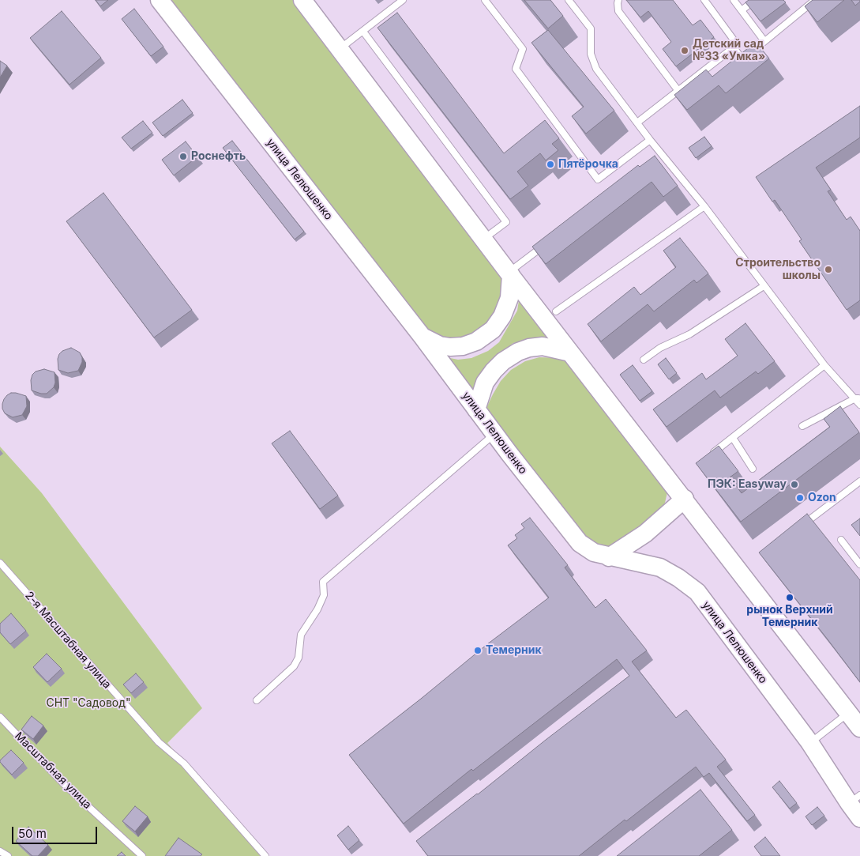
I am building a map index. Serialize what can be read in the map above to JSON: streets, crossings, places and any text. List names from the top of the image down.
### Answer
{
  "streets": {
    "street": ["улица Лелюшенко"],
    "lane": ["2-я Масштабная улица", "Масштабная улица"]
  },
  "parks": ["СНТ \"Садовод\""],
  "places": [
    "Детский сад №33 «Умка»",
    "Роснефть",
    "Пятёрочка",
    "Строительство школы",
    "ПЭК: Easyway",
    "Ozon",
    "рынок Верхний Темерник",
    "Темерник"
  ],
  "scale_bar": "50 m"
}
